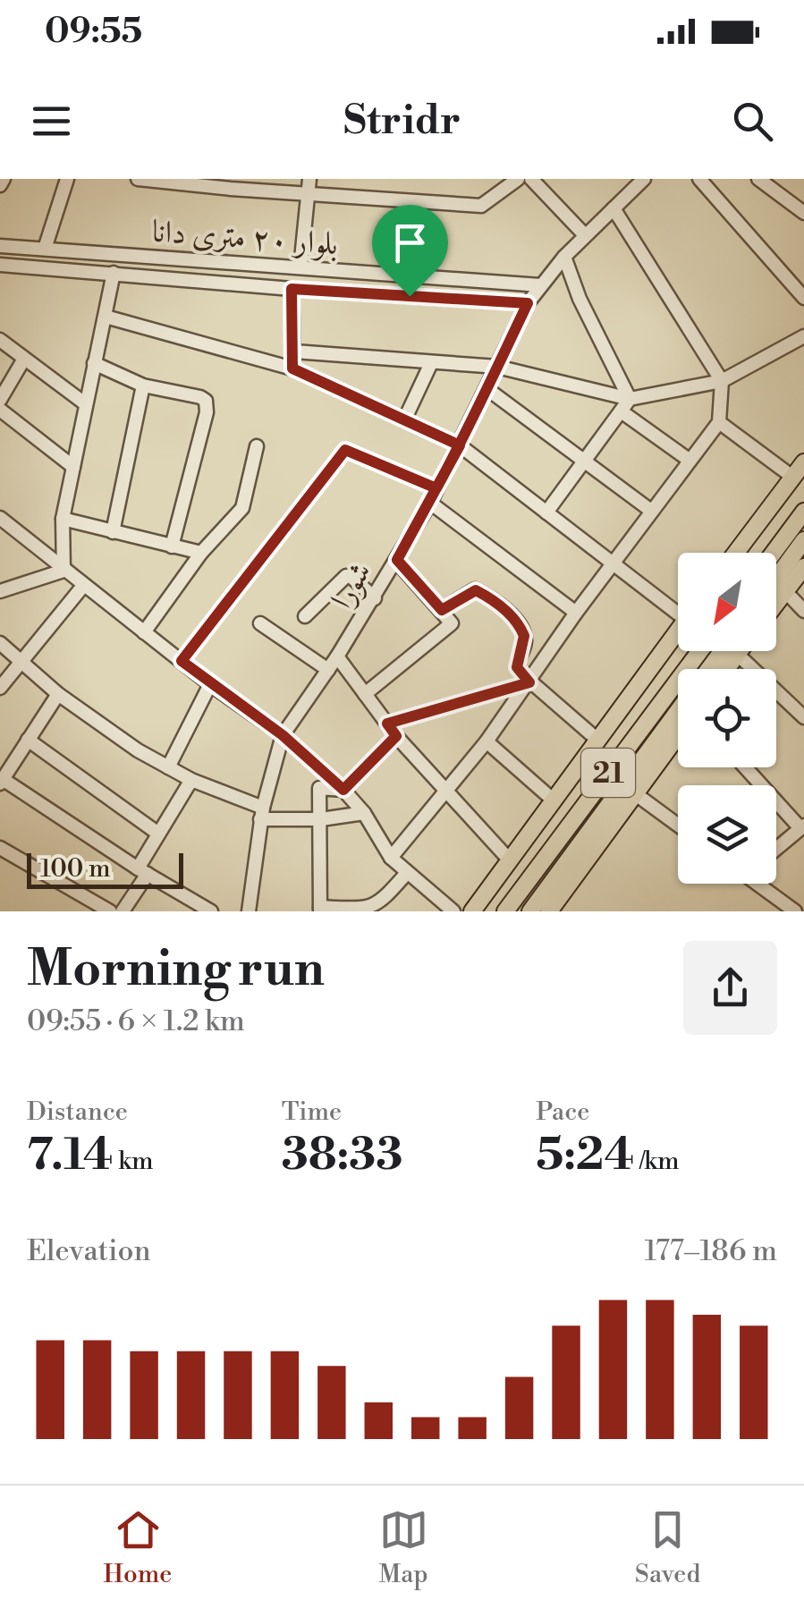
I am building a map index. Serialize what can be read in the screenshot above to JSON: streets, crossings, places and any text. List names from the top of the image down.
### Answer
{
  "streets": {
    "main road": ["21"],
    "street": ["بلوار ۲۰ متری دانا", "شورا"]
  },
  "crossings": [
    ["بلوار ۲۰ متری دانا", "شورا"]
  ],
  "scale_bar": "100 m",
  "north": "bottom left",
  "page": {
    "status": "09:55",
    "header": "Stridr",
    "scale": "100 m",
    "heading": ["Morning run", "09:55 · 6 × 1.2 km"],
    "stats": [
      ["Distance", "7.14 km"],
      ["Time", "38:33"],
      ["Pace", "5:24 /km"]
    ],
    "chart": ["Elevation", "177–186 m"],
    "tabs": ["Home", "Map", "Saved"]
  }
}
